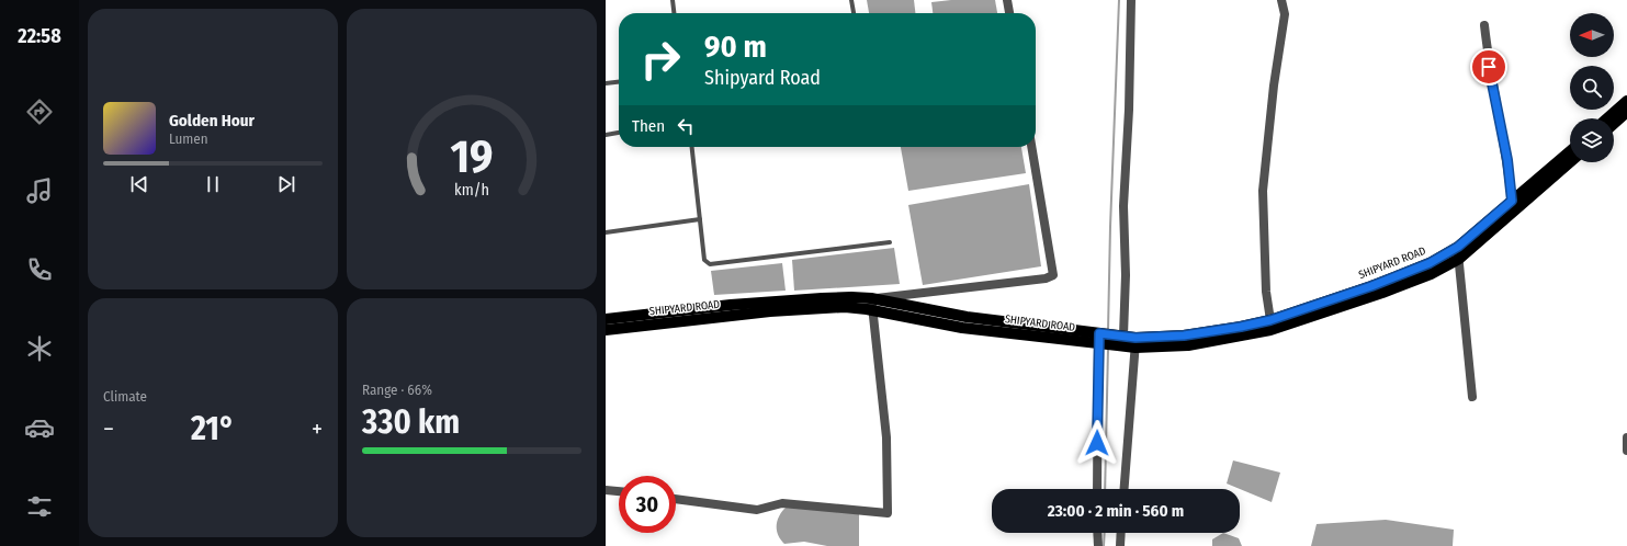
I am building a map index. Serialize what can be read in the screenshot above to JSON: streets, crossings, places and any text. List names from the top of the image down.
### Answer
{
  "streets": {
    "main road": ["SHIPYARD ROAD"]
  },
  "north": "left",
  "page": {
    "tabs": "22:58",
    "turn": ["90 m", "Shipyard Road"],
    "song": ["Golden Hour", "Lumen"],
    "then": "Then",
    "tile": [
      "Climate",
      ["Range · 66%", "330 km"]
    ],
    "heat": ["−", "21°", "+"],
    "limit": "30",
    "trip": "23:00 · 2 min · 560 m",
    "gauge": ["19", "km/h"]
  }
}
